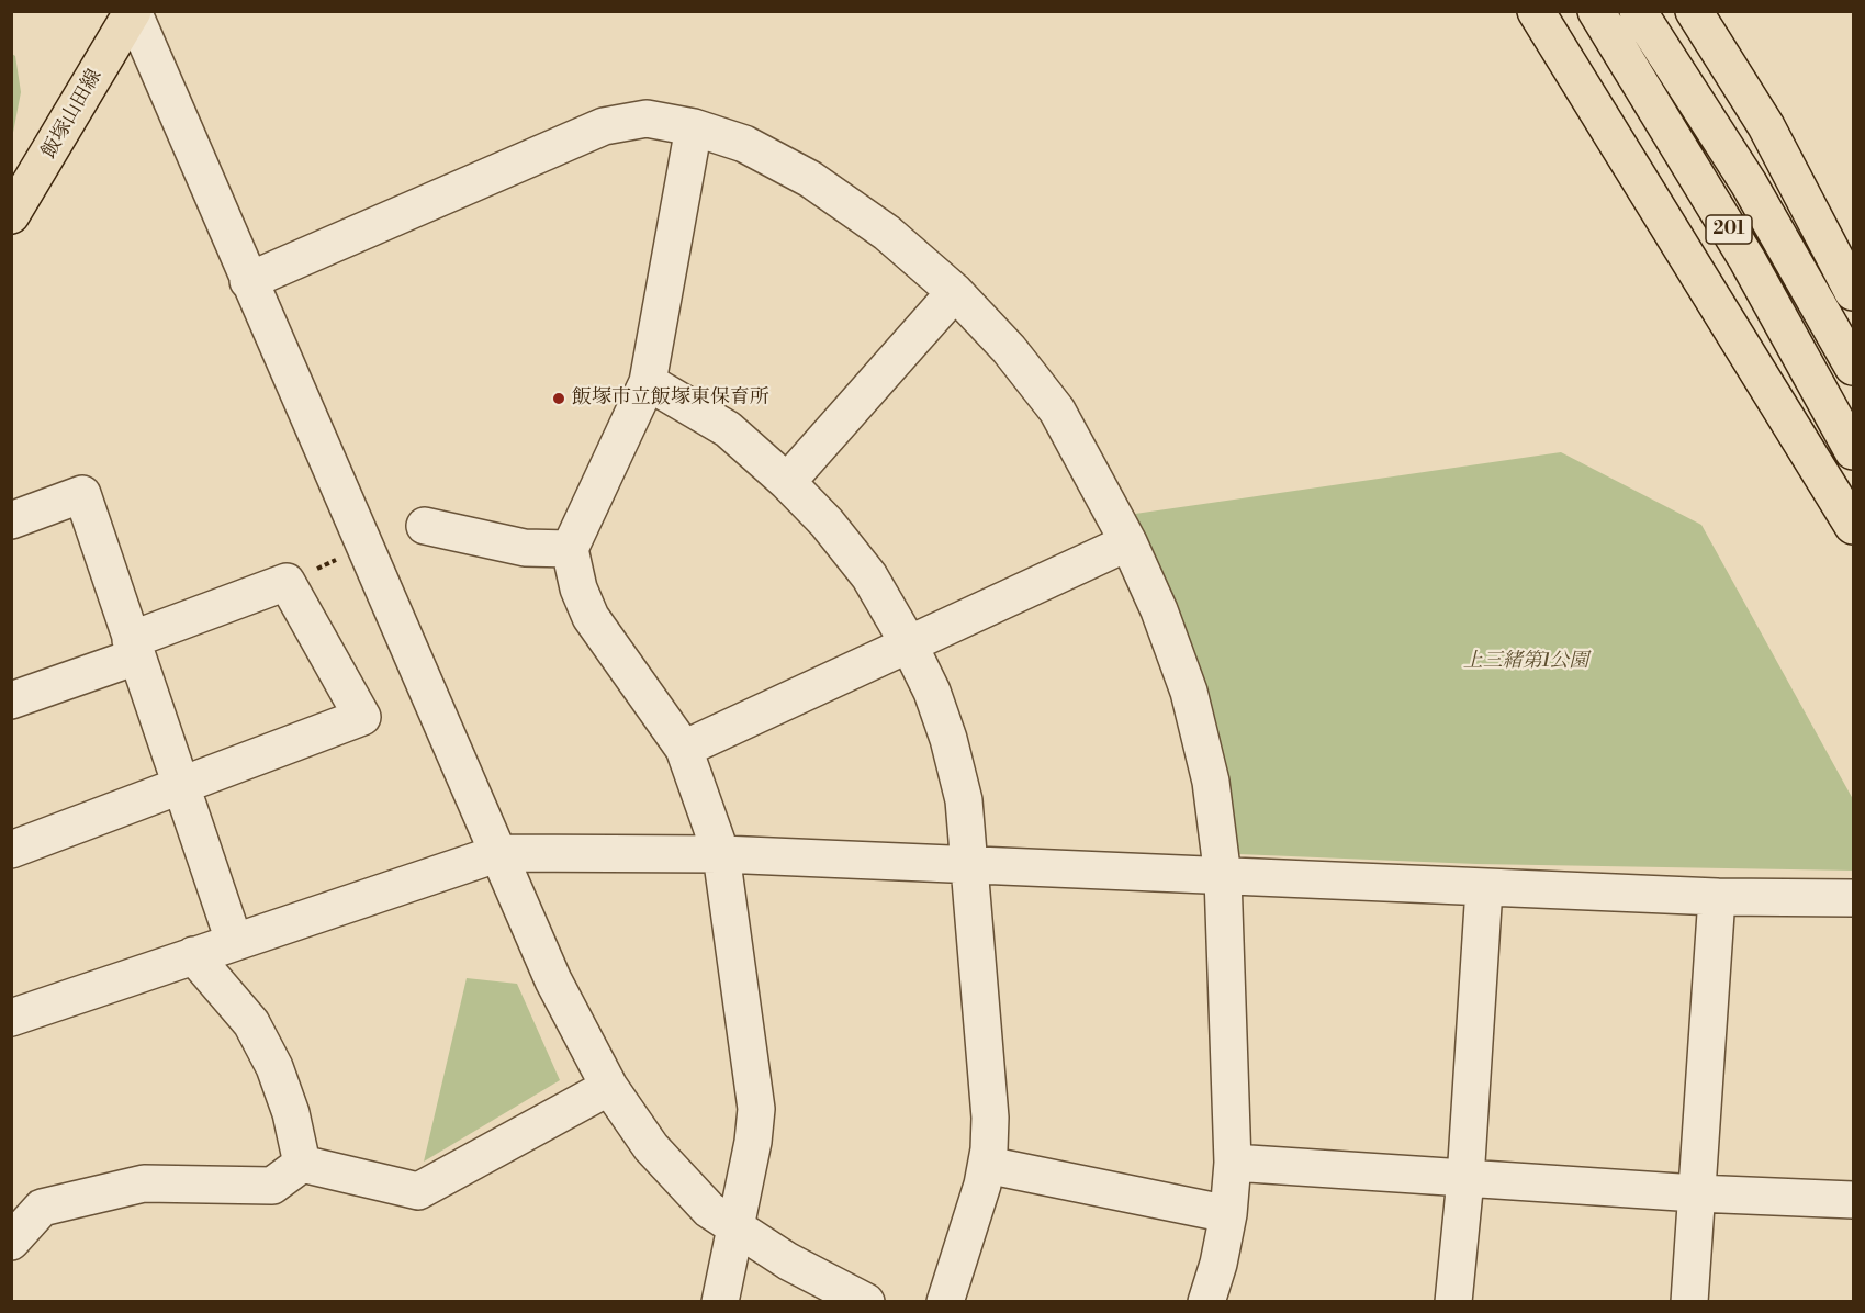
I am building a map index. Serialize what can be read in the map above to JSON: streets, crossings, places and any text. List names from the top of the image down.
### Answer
{
  "streets": {
    "main road": ["飯塚山田線", "201"]
  },
  "parks": ["上三緒第1公園"],
  "places": ["飯塚市立飯塚東保育所"]
}
